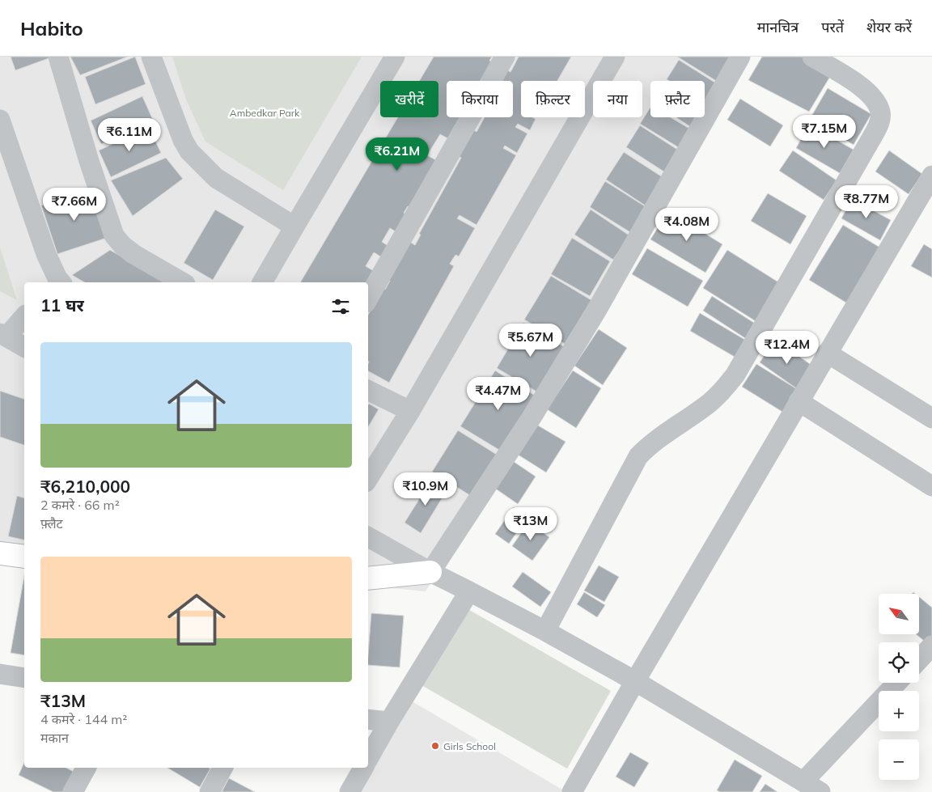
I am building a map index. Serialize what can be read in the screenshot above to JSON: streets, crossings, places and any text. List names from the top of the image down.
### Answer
{
  "parks": ["Ambedkar Park"],
  "places": ["Girls School"],
  "north": "top left",
  "page": {
    "header": "Habito",
    "nav": ["मानचित्र", "परतें", "शेयर करें"],
    "chip": [
      "खरीदें",
      "किराया",
      "फ़िल्टर",
      "नया",
      "फ़्लैट"
    ],
    "price": [
      "₹7.15M",
      "₹6.11M",
      "₹6.21M",
      "₹8.77M",
      "₹7.66M",
      "₹4.08M",
      "₹5.67M",
      "₹12.4M",
      "₹4.47M",
      "₹10.9M",
      "₹13M"
    ],
    "heading": "11 घर",
    "list": [
      {
        "name": "₹6,210,000",
        "note": "2 कमरे · 66 m² · फ़्लैट"
      },
      {
        "name": "₹13M",
        "note": "4 कमरे · 144 m² · मकान"
      }
    ],
    "map_buttons": ["+", "−"]
  }
}
